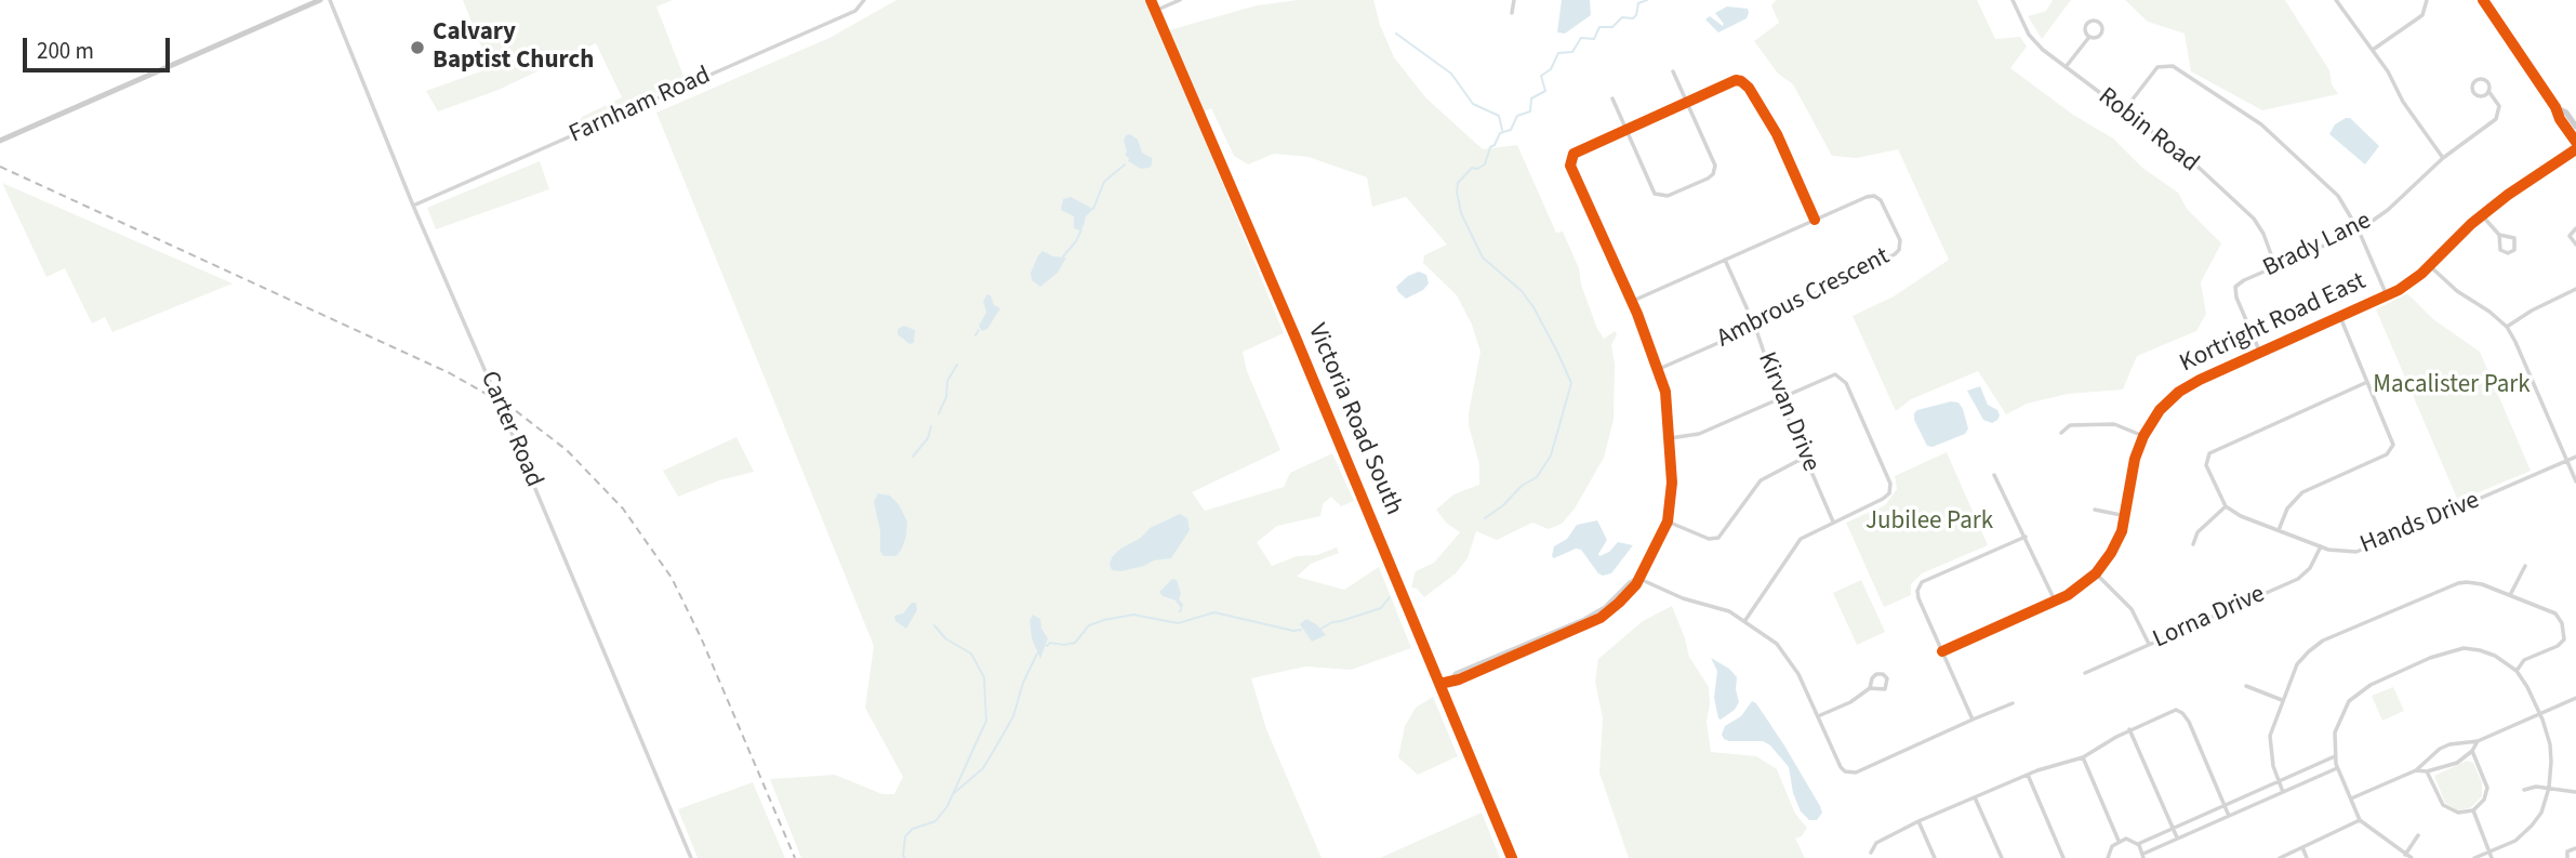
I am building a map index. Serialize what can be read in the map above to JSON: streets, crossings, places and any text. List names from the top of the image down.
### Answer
{
  "streets": {
    "main road": ["Victoria Road South"],
    "street": [
      "Farnham Road",
      "Robin Road",
      "Brady Lane",
      "Ambrous Crescent",
      "Kortright Road East",
      "Kirvan Drive",
      "Carter Road",
      "Hands Drive",
      "Lorna Drive"
    ]
  },
  "crossings": [
    ["Farnham Road", "Carter Road"],
    ["Robin Road", "Brady Lane"],
    ["Brady Lane", "Kortright Road East"],
    ["Ambrous Crescent", "Kirvan Drive"],
    ["Hands Drive", "Lorna Drive"]
  ],
  "parks": ["Macalister Park", "Jubilee Park"],
  "places": ["Calvary Baptist Church"],
  "scale_bar": "200 m"
}
